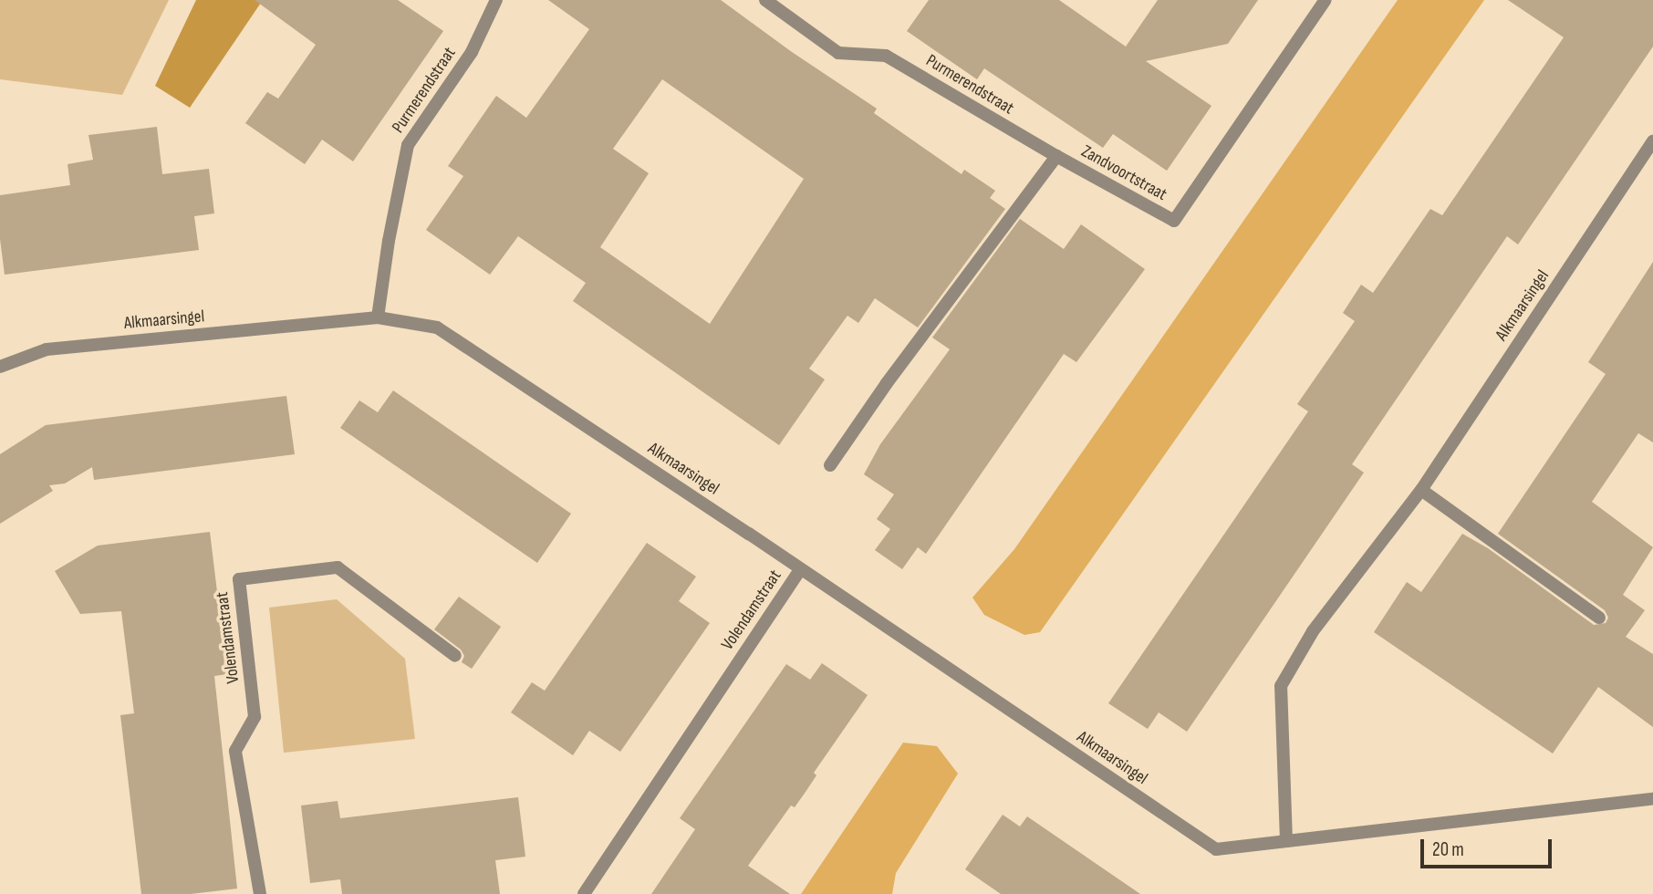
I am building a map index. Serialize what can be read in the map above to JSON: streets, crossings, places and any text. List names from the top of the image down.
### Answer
{
  "streets": {
    "street": [
      "Purmerendstraat",
      "Zandvoortstraat",
      "Alkmaarsingel",
      "Volendamstraat"
    ]
  },
  "crossings": [
    ["Purmerendstraat", "Zandvoortstraat"],
    ["Purmerendstraat", "Alkmaarsingel"],
    ["Alkmaarsingel", "Volendamstraat"]
  ],
  "scale_bar": "20 m"
}
